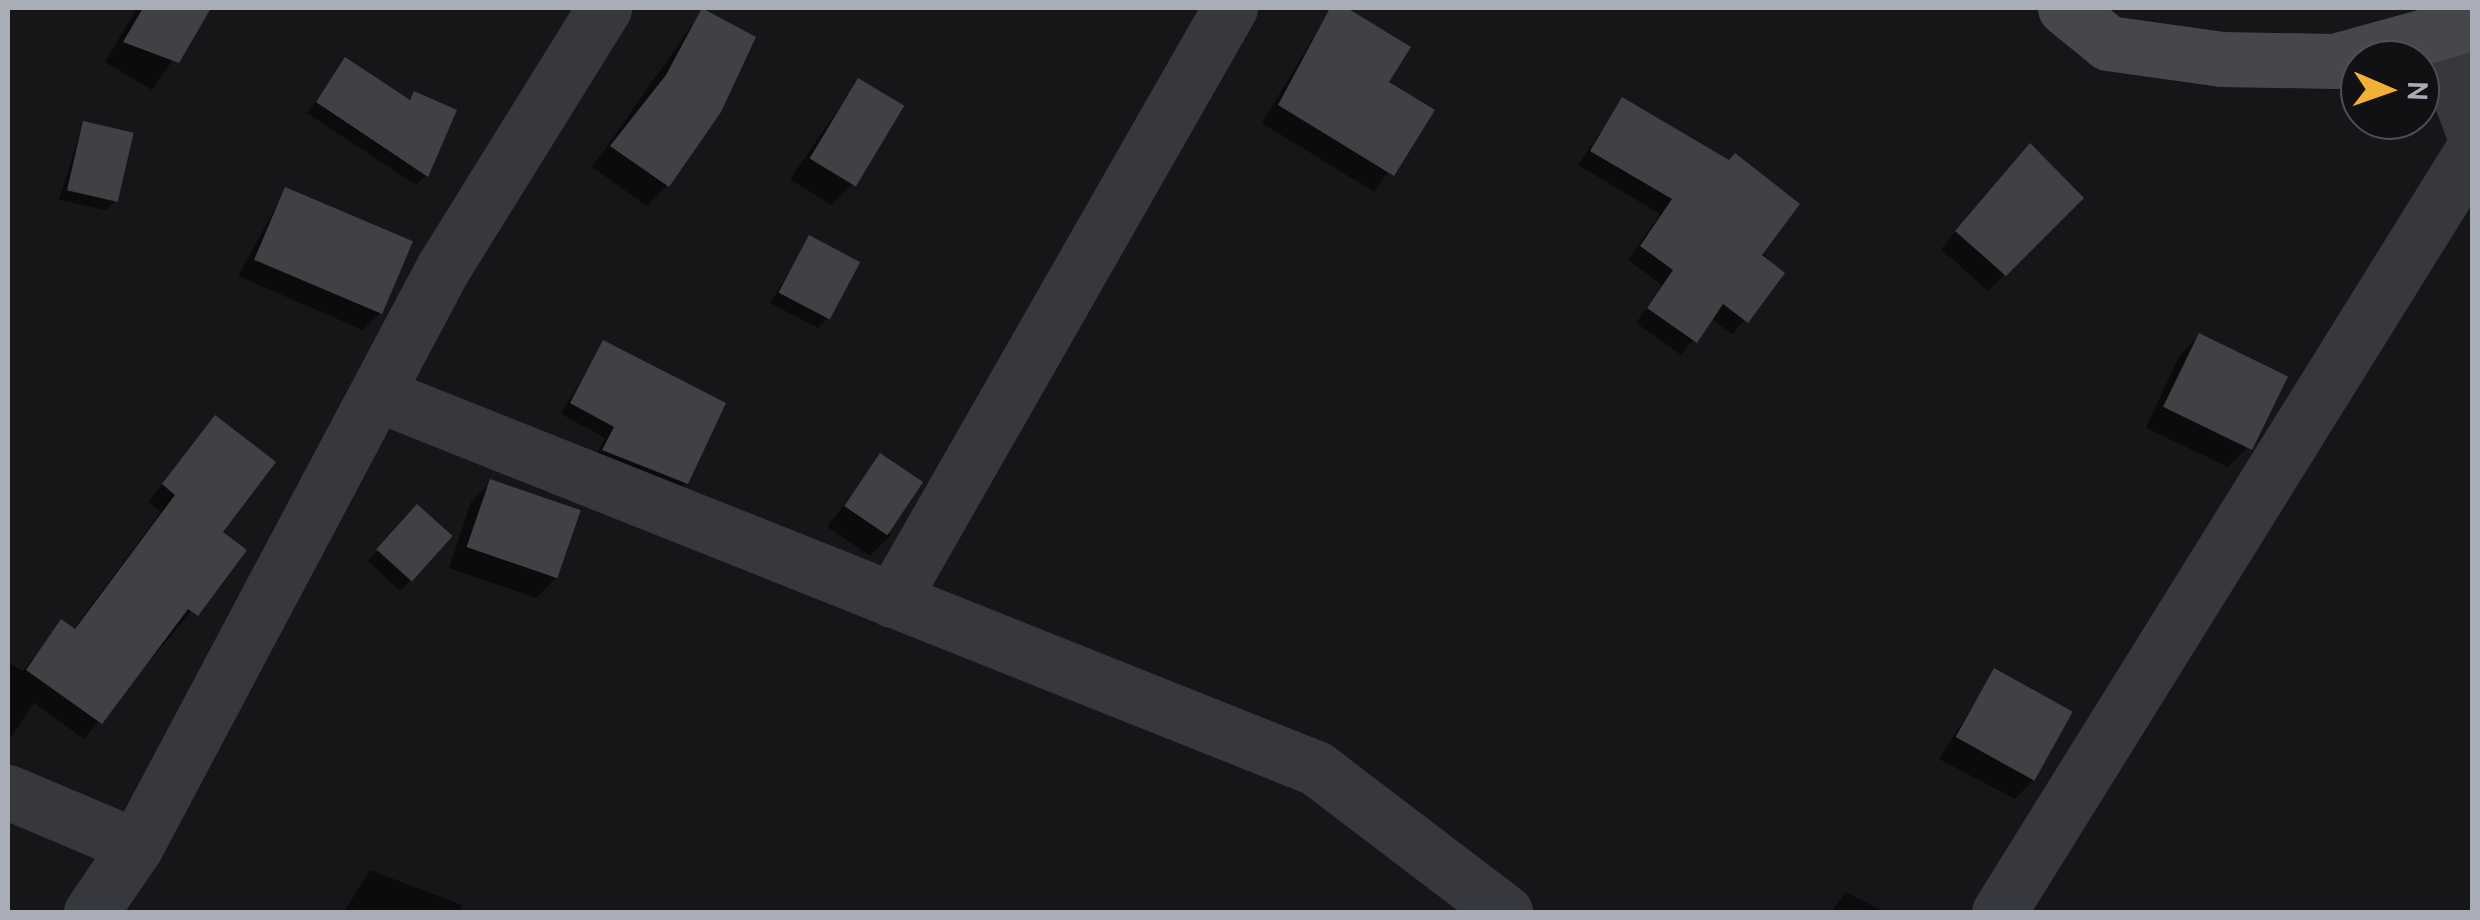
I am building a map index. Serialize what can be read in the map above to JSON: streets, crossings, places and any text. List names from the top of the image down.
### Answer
{
  "north": "right"
}
